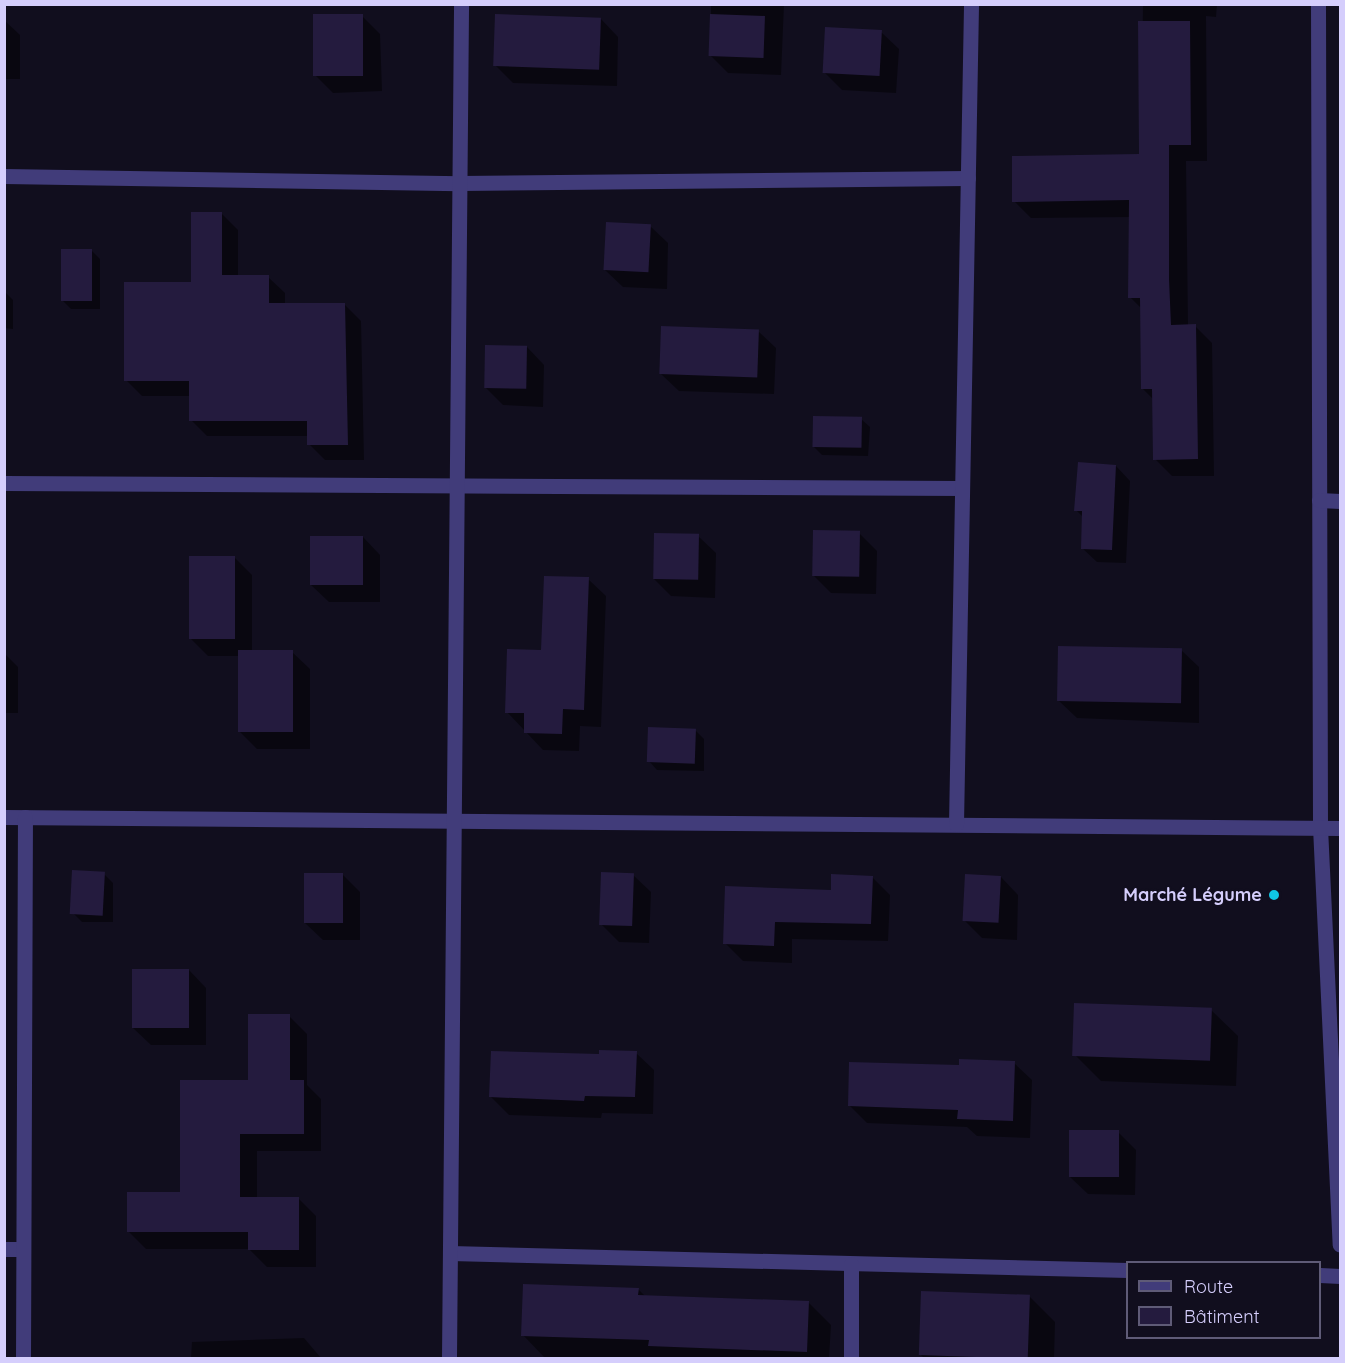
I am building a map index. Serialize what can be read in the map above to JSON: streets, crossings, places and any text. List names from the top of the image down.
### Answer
{
  "places": ["Marché Légume"],
  "legend": ["Route", "Bâtiment"]
}
